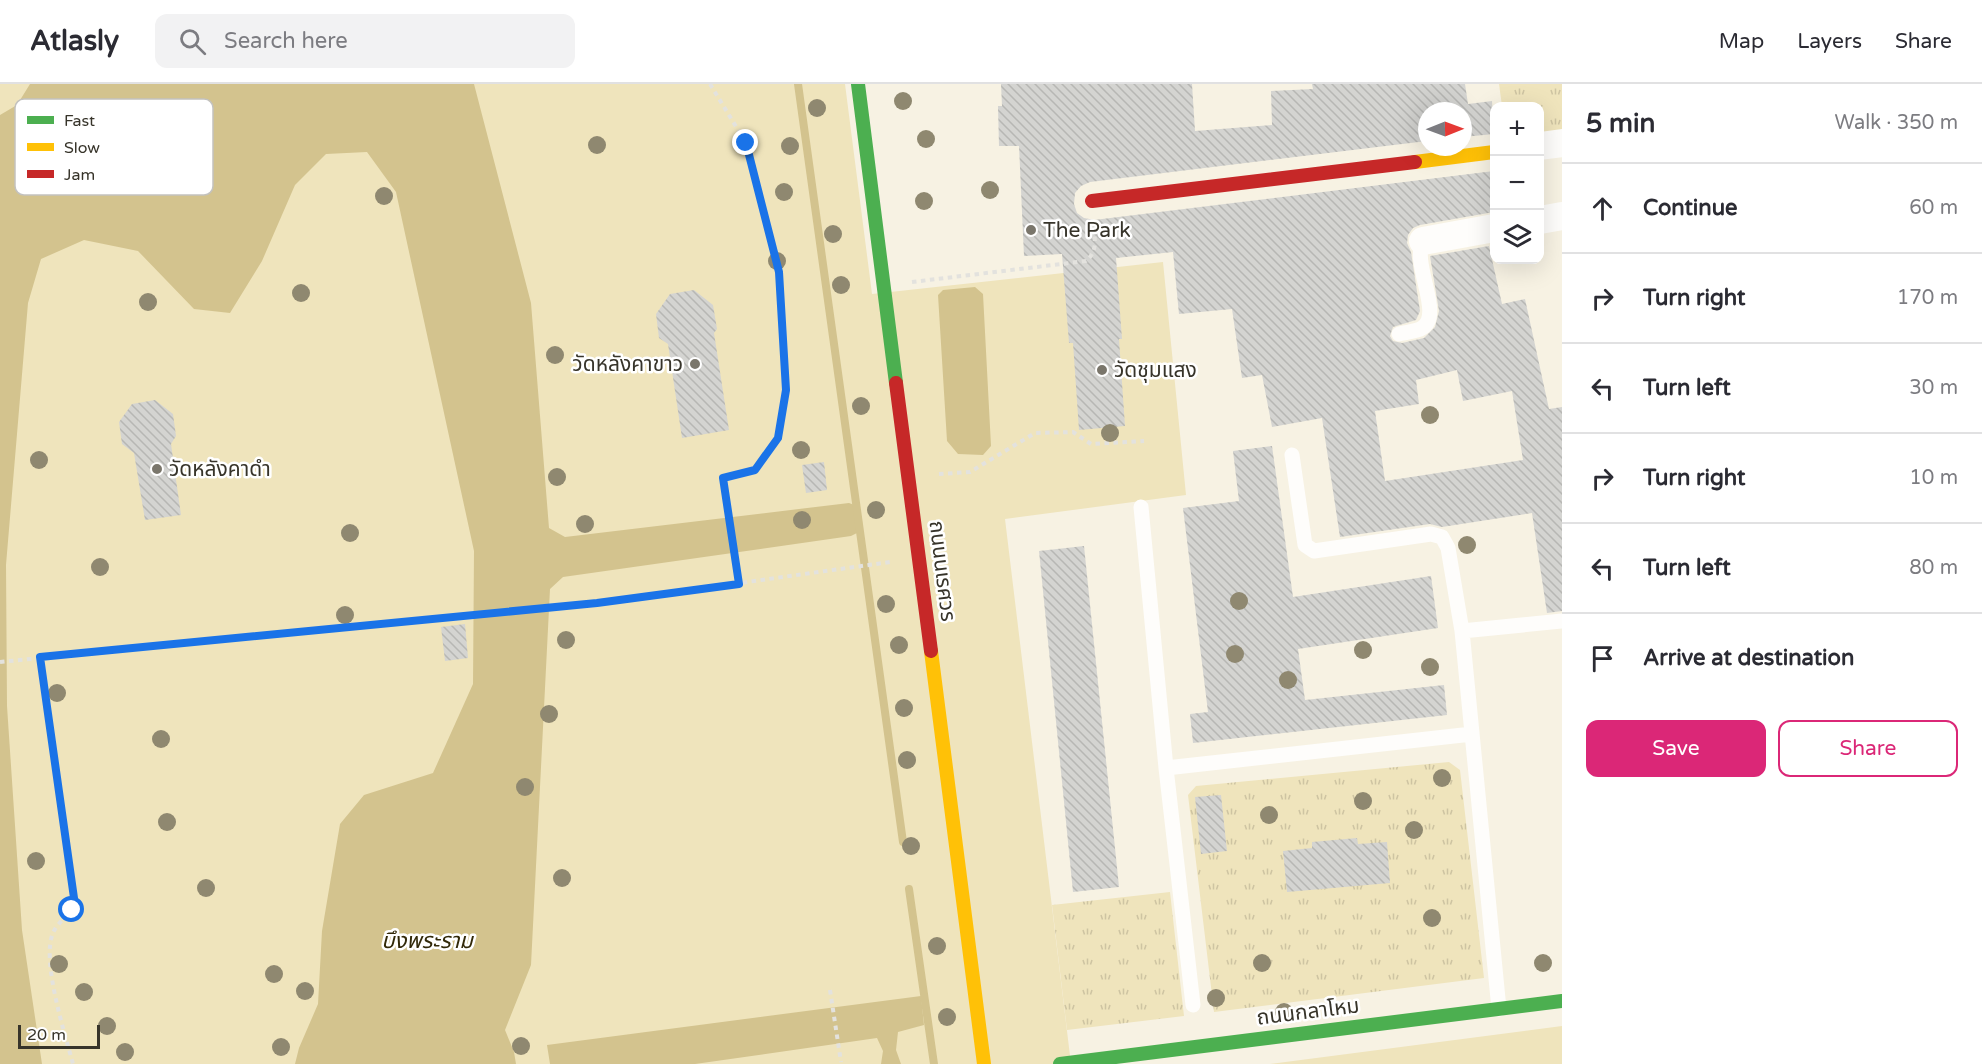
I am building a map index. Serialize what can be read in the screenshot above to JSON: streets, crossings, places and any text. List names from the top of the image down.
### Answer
{
  "streets": {
    "street": ["ถนนนเรศวร", "ถนนกลาโหม"]
  },
  "water": ["บึงพระราม"],
  "places": [
    "The Park",
    "วัดหลังคาขาว",
    "วัดชุมแสง",
    "วัดหลังคาดำ"
  ],
  "legend": ["Fast", "Slow", "Jam"],
  "scale_bar": "20 m",
  "north": "right",
  "page": {
    "header": "Atlasly",
    "search": "Search here",
    "nav": ["Map", "Layers", "Share"],
    "heading": ["5 min", "Walk · 350 m"],
    "map_buttons": ["+", "−"],
    "list": [
      ["Continue", "60 m"],
      ["Turn right", "170 m"],
      ["Turn left", "30 m"],
      ["Turn right", "10 m"],
      ["Turn left", "80 m"],
      "Arrive at destination"
    ],
    "buttons": ["Save", "Share"],
    "scale": "20 m"
  }
}
